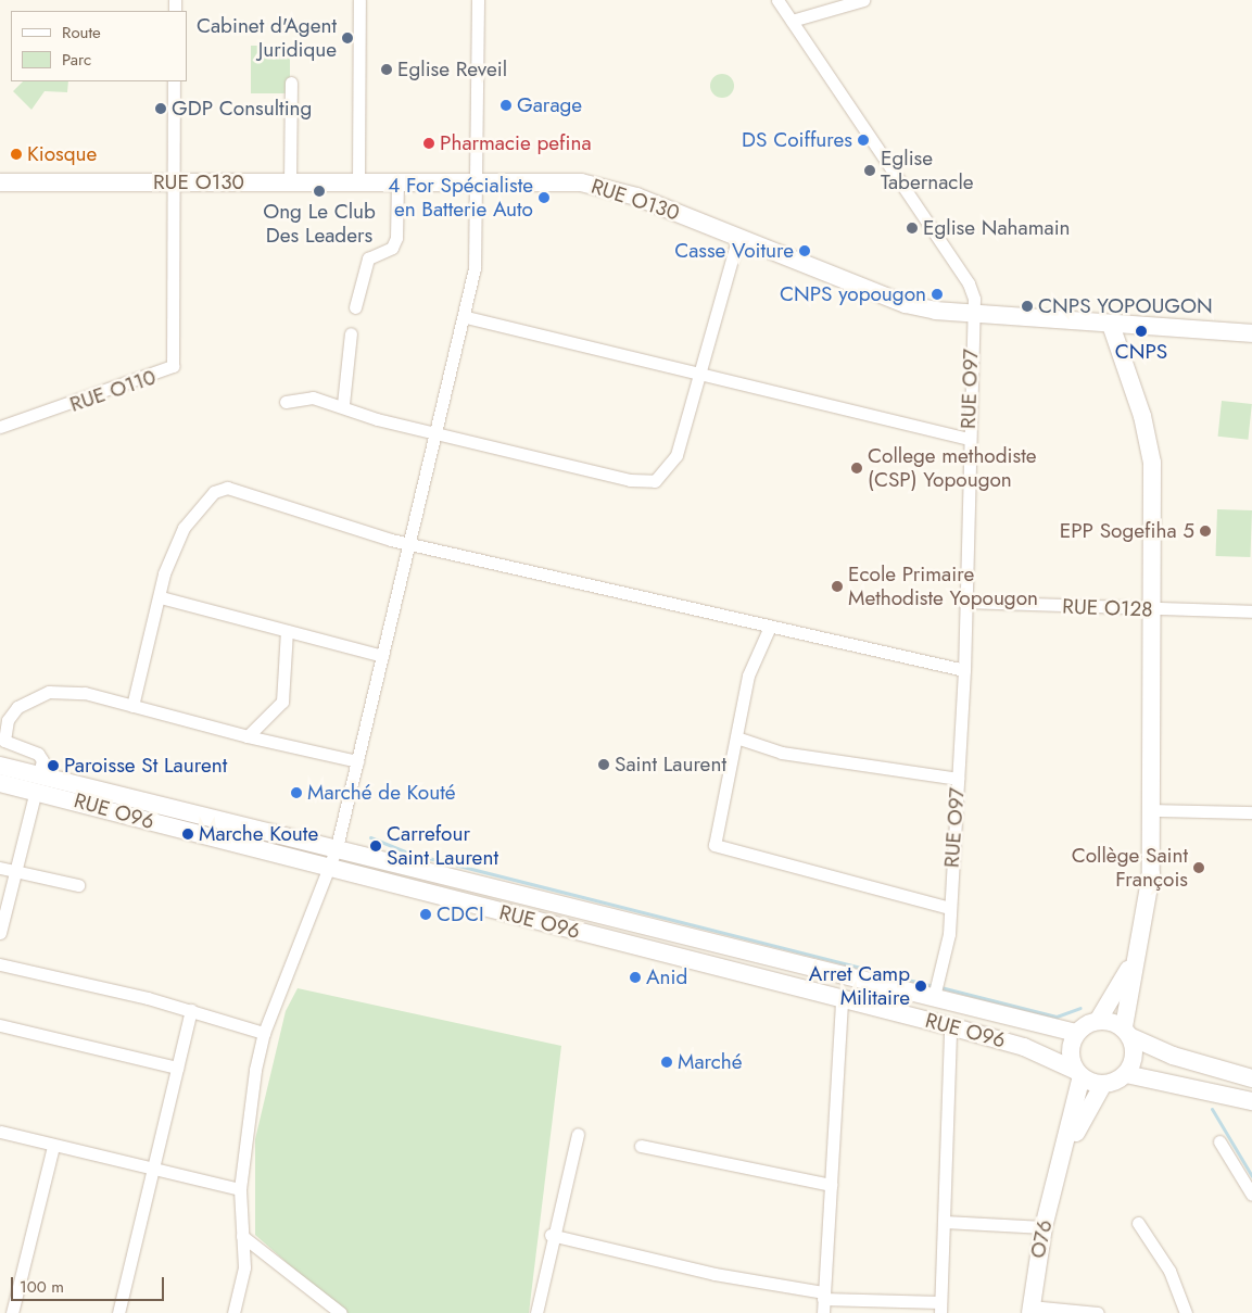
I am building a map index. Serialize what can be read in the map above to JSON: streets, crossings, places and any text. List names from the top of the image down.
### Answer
{
  "streets": {
    "main road": ["RUE O130", "RUE O96", "O76"],
    "street": ["RUE O97", "RUE O110", "RUE O128"]
  },
  "crossings": [
    ["RUE O130", "RUE O97"],
    ["RUE O130", "RUE O110"],
    ["RUE O97", "RUE O128"],
    ["RUE O97", "RUE O96"]
  ],
  "places": [
    "Cabinet d'Agent Juridique",
    "Eglise Reveil",
    "Garage",
    "GDP Consulting",
    "DS Coiffures",
    "Pharmacie pefina",
    "Kiosque",
    "Eglise Tabernacle",
    "Ong Le Club Des Leaders",
    "4 For Spécialiste en Batterie Auto",
    "Eglise Nahamain",
    "Casse Voiture",
    "CNPS yopougon",
    "CNPS YOPOUGON",
    "CNPS",
    "College methodiste (CSP) Yopougon",
    "EPP Sogefiha 5",
    "Ecole Primaire Methodiste Yopougon",
    "Saint Laurent",
    "Paroisse St Laurent",
    "Marché de Kouté",
    "Marche Koute",
    "Carrefour Saint Laurent",
    "Collège Saint François",
    "CDCI",
    "Anid",
    "Arret Camp Militaire",
    "Marché"
  ],
  "legend": ["Route", "Parc"],
  "scale_bar": "100 m"
}
